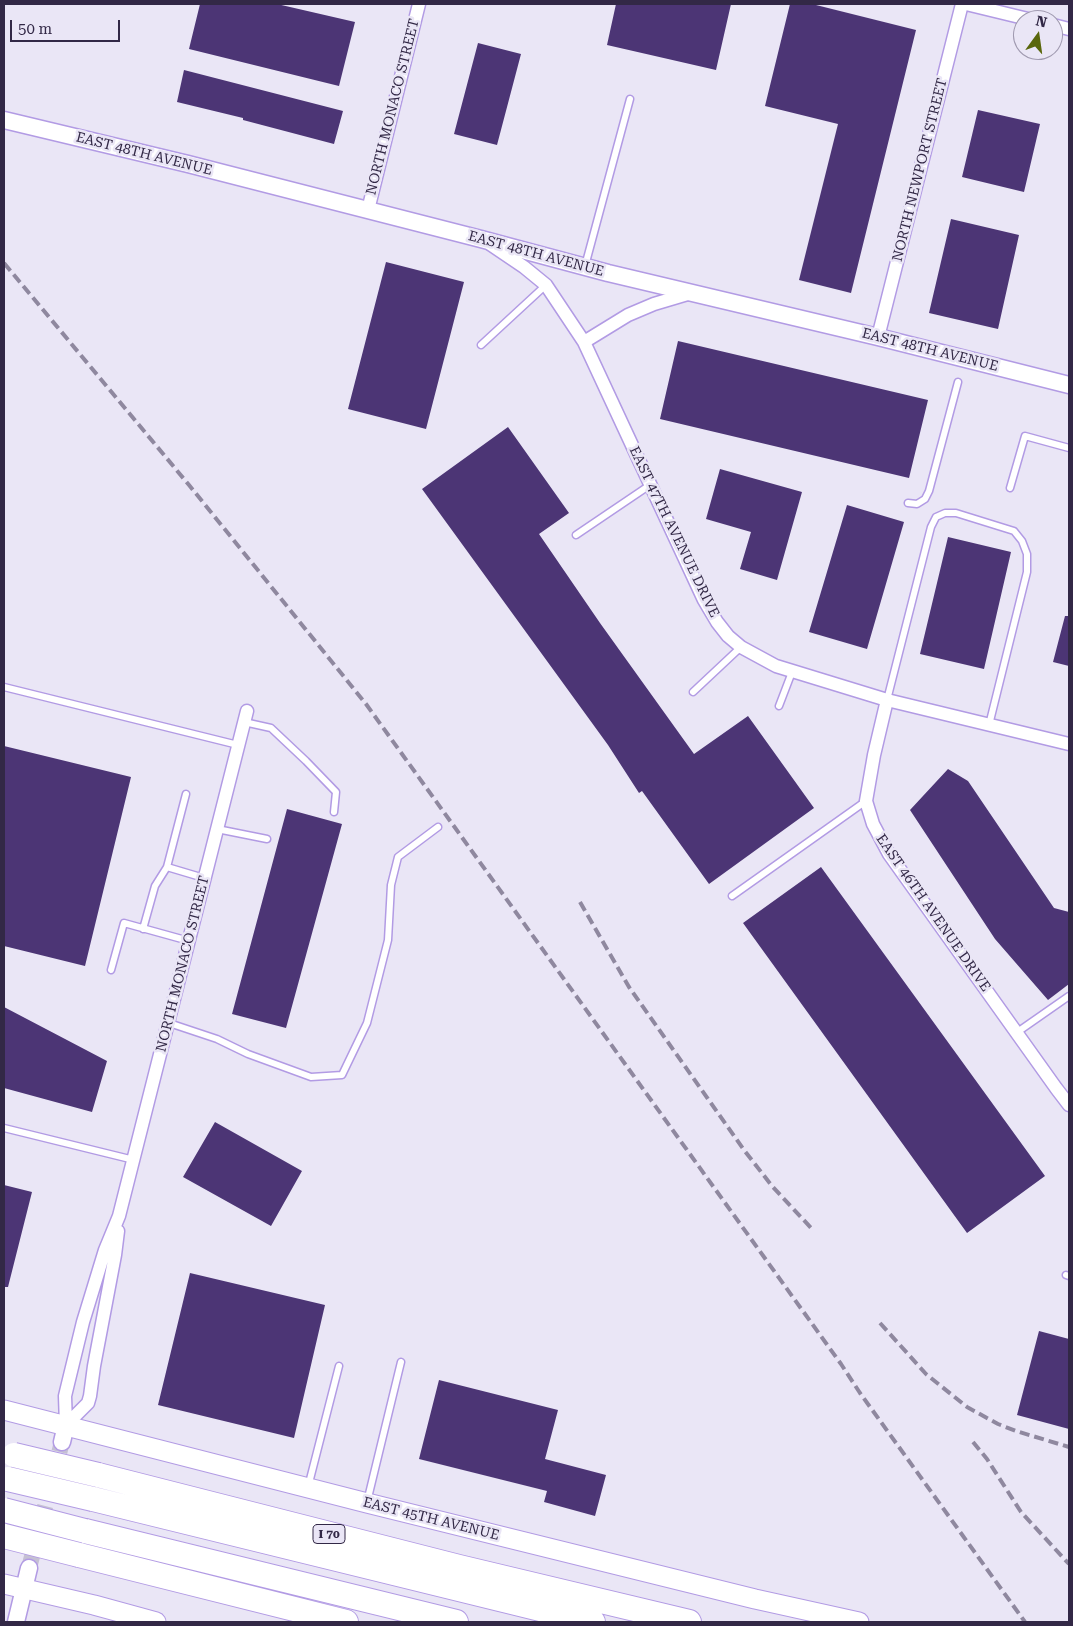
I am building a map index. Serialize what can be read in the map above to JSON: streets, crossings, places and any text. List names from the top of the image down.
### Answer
{
  "streets": {
    "highway": ["I 70"],
    "main road": ["EAST 45TH AVENUE"],
    "street": [
      "NORTH MONACO STREET",
      "EAST 48TH AVENUE",
      "NORTH NEWPORT STREET",
      "EAST 47TH AVENUE DRIVE",
      "EAST 46TH AVENUE DRIVE"
    ]
  },
  "crossings": [
    ["NORTH MONACO STREET", "EAST 48TH AVENUE"],
    ["NORTH MONACO STREET", "EAST 45TH AVENUE"],
    ["EAST 48TH AVENUE", "NORTH NEWPORT STREET"],
    ["EAST 48TH AVENUE", "EAST 47TH AVENUE DRIVE"],
    ["EAST 47TH AVENUE DRIVE", "EAST 46TH AVENUE DRIVE"]
  ],
  "scale_bar": "50 m",
  "north": "top"
}
